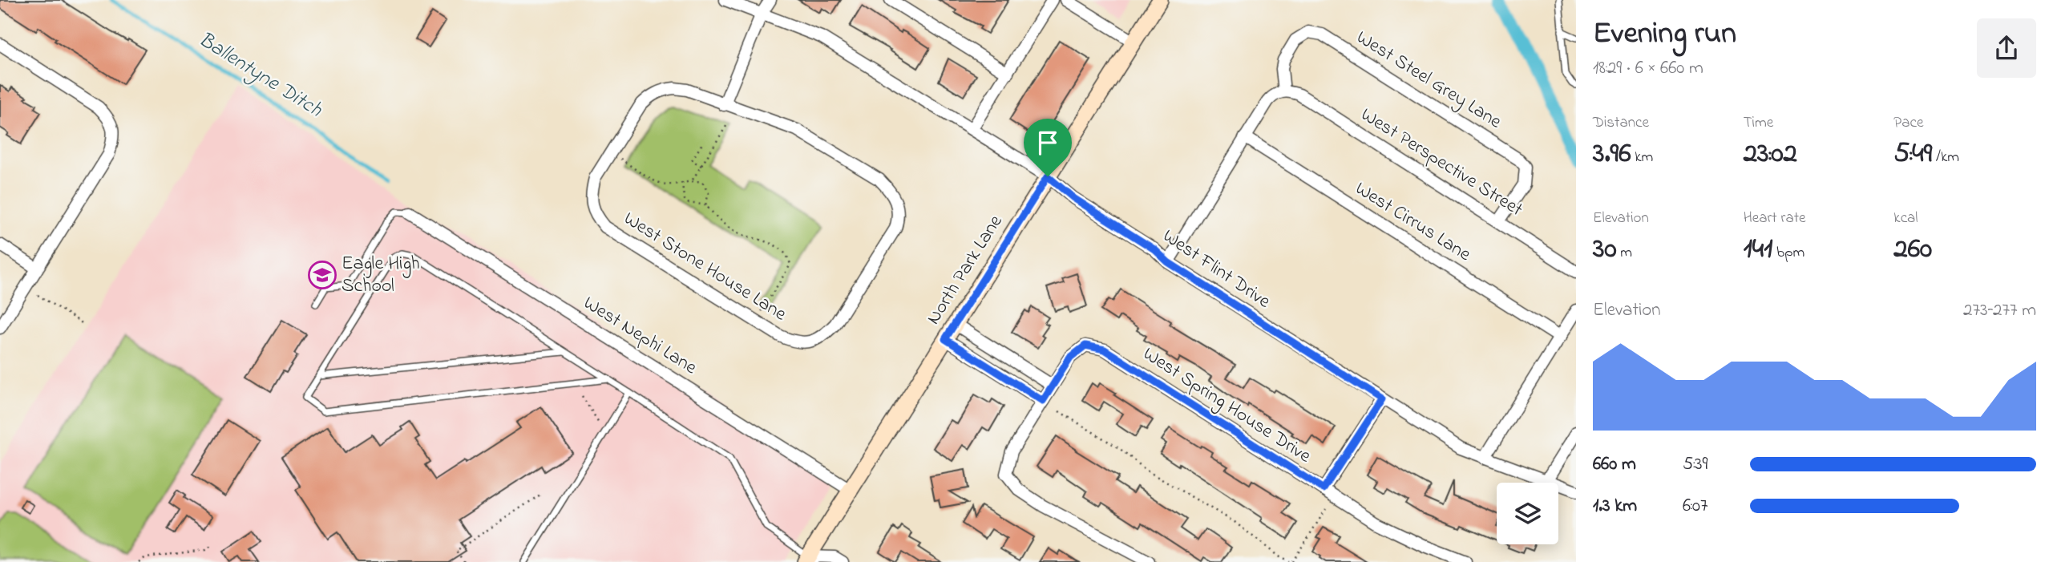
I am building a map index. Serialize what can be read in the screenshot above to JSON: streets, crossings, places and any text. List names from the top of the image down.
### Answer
{
  "streets": {
    "street": [
      "West Steel Grey Lane",
      "West Perspective Street",
      "West Cirrus Lane",
      "West Stone House Lane",
      "West Flint Drive",
      "North Park Lane",
      "West Nephi Lane",
      "West Spring House Drive"
    ]
  },
  "crossings": [
    ["West Steel Grey Lane", "West Perspective Street"],
    ["West Flint Drive", "North Park Lane"],
    ["North Park Lane", "West Nephi Lane"]
  ],
  "water": ["Ballentyne Ditch"],
  "places": {
    "school or university": ["Eagle High School"]
  },
  "page": {
    "heading": ["Evening run", "18:29 · 6 × 660 m"],
    "stats": [
      ["Distance", "3.96 km"],
      ["Time", "23:02"],
      ["Pace", "5:49 /km"],
      ["Elevation", "30 m"],
      ["Heart rate", "141 bpm"],
      ["kcal", "260"]
    ],
    "chart": ["Elevation", "273–277 m"],
    "list": [
      {
        "name": "660 m",
        "note": "5:39"
      },
      {
        "name": "1.3 km",
        "note": "6:07"
      }
    ]
  }
}
